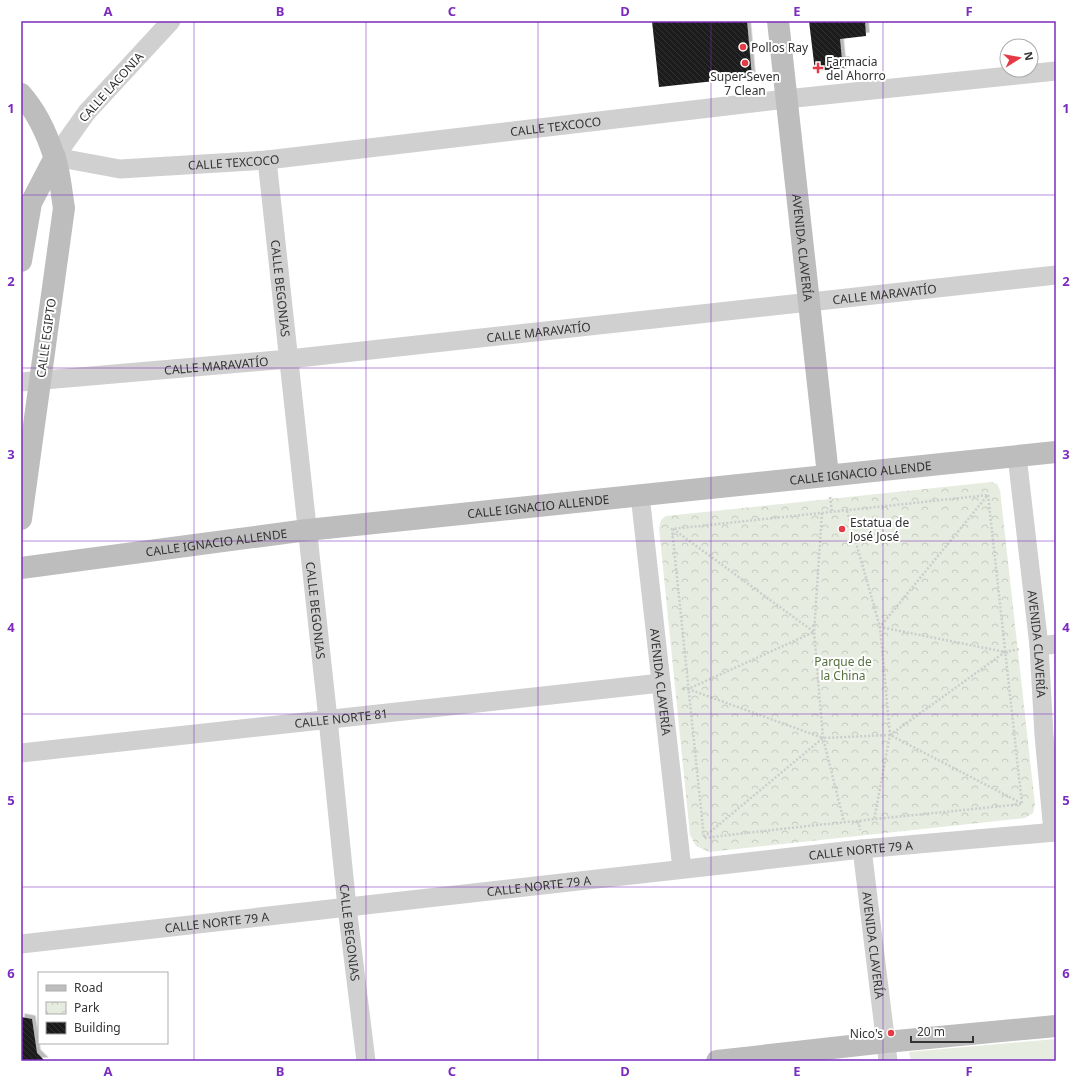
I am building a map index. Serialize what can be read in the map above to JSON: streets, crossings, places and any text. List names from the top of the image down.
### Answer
{
  "streets": {
    "street": [
      "CALLE LACONIA",
      "CALLE TEXCOCO",
      "AVENIDA CLAVERÍA",
      "CALLE BEGONIAS",
      "CALLE MARAVATÍO",
      "CALLE EGIPTO",
      "CALLE IGNACIO ALLENDE",
      "CALLE NORTE 81",
      "CALLE NORTE 79 A"
    ]
  },
  "crossings": [
    ["CALLE LACONIA", "CALLE TEXCOCO"],
    ["CALLE LACONIA", "CALLE EGIPTO"],
    ["CALLE TEXCOCO", "AVENIDA CLAVERÍA"],
    ["CALLE TEXCOCO", "CALLE BEGONIAS"],
    ["CALLE TEXCOCO", "CALLE EGIPTO"],
    ["AVENIDA CLAVERÍA", "CALLE MARAVATÍO"],
    ["AVENIDA CLAVERÍA", "CALLE IGNACIO ALLENDE"],
    ["AVENIDA CLAVERÍA", "CALLE NORTE 81"],
    ["AVENIDA CLAVERÍA", "CALLE NORTE 79 A"],
    ["CALLE BEGONIAS", "CALLE MARAVATÍO"],
    ["CALLE BEGONIAS", "CALLE IGNACIO ALLENDE"],
    ["CALLE BEGONIAS", "CALLE NORTE 81"],
    ["CALLE BEGONIAS", "CALLE NORTE 79 A"],
    ["CALLE MARAVATÍO", "CALLE EGIPTO"]
  ],
  "parks": ["Parque de la China"],
  "places": {
    "other": [
      "Pollos Ray",
      "Super Seven 7 Clean",
      "Estatua de José José",
      "Nico's"
    ],
    "health": ["Farmacia del Ahorro"]
  },
  "legend": ["Road", "Park", "Building"],
  "scale_bar": "20 m",
  "north": "right",
  "grid": {
    "columns": [
      "A",
      "B",
      "C",
      "D",
      "E",
      "F"
    ],
    "rows": [
      "1",
      "2",
      "3",
      "4",
      "5",
      "6"
    ]
  }
}
